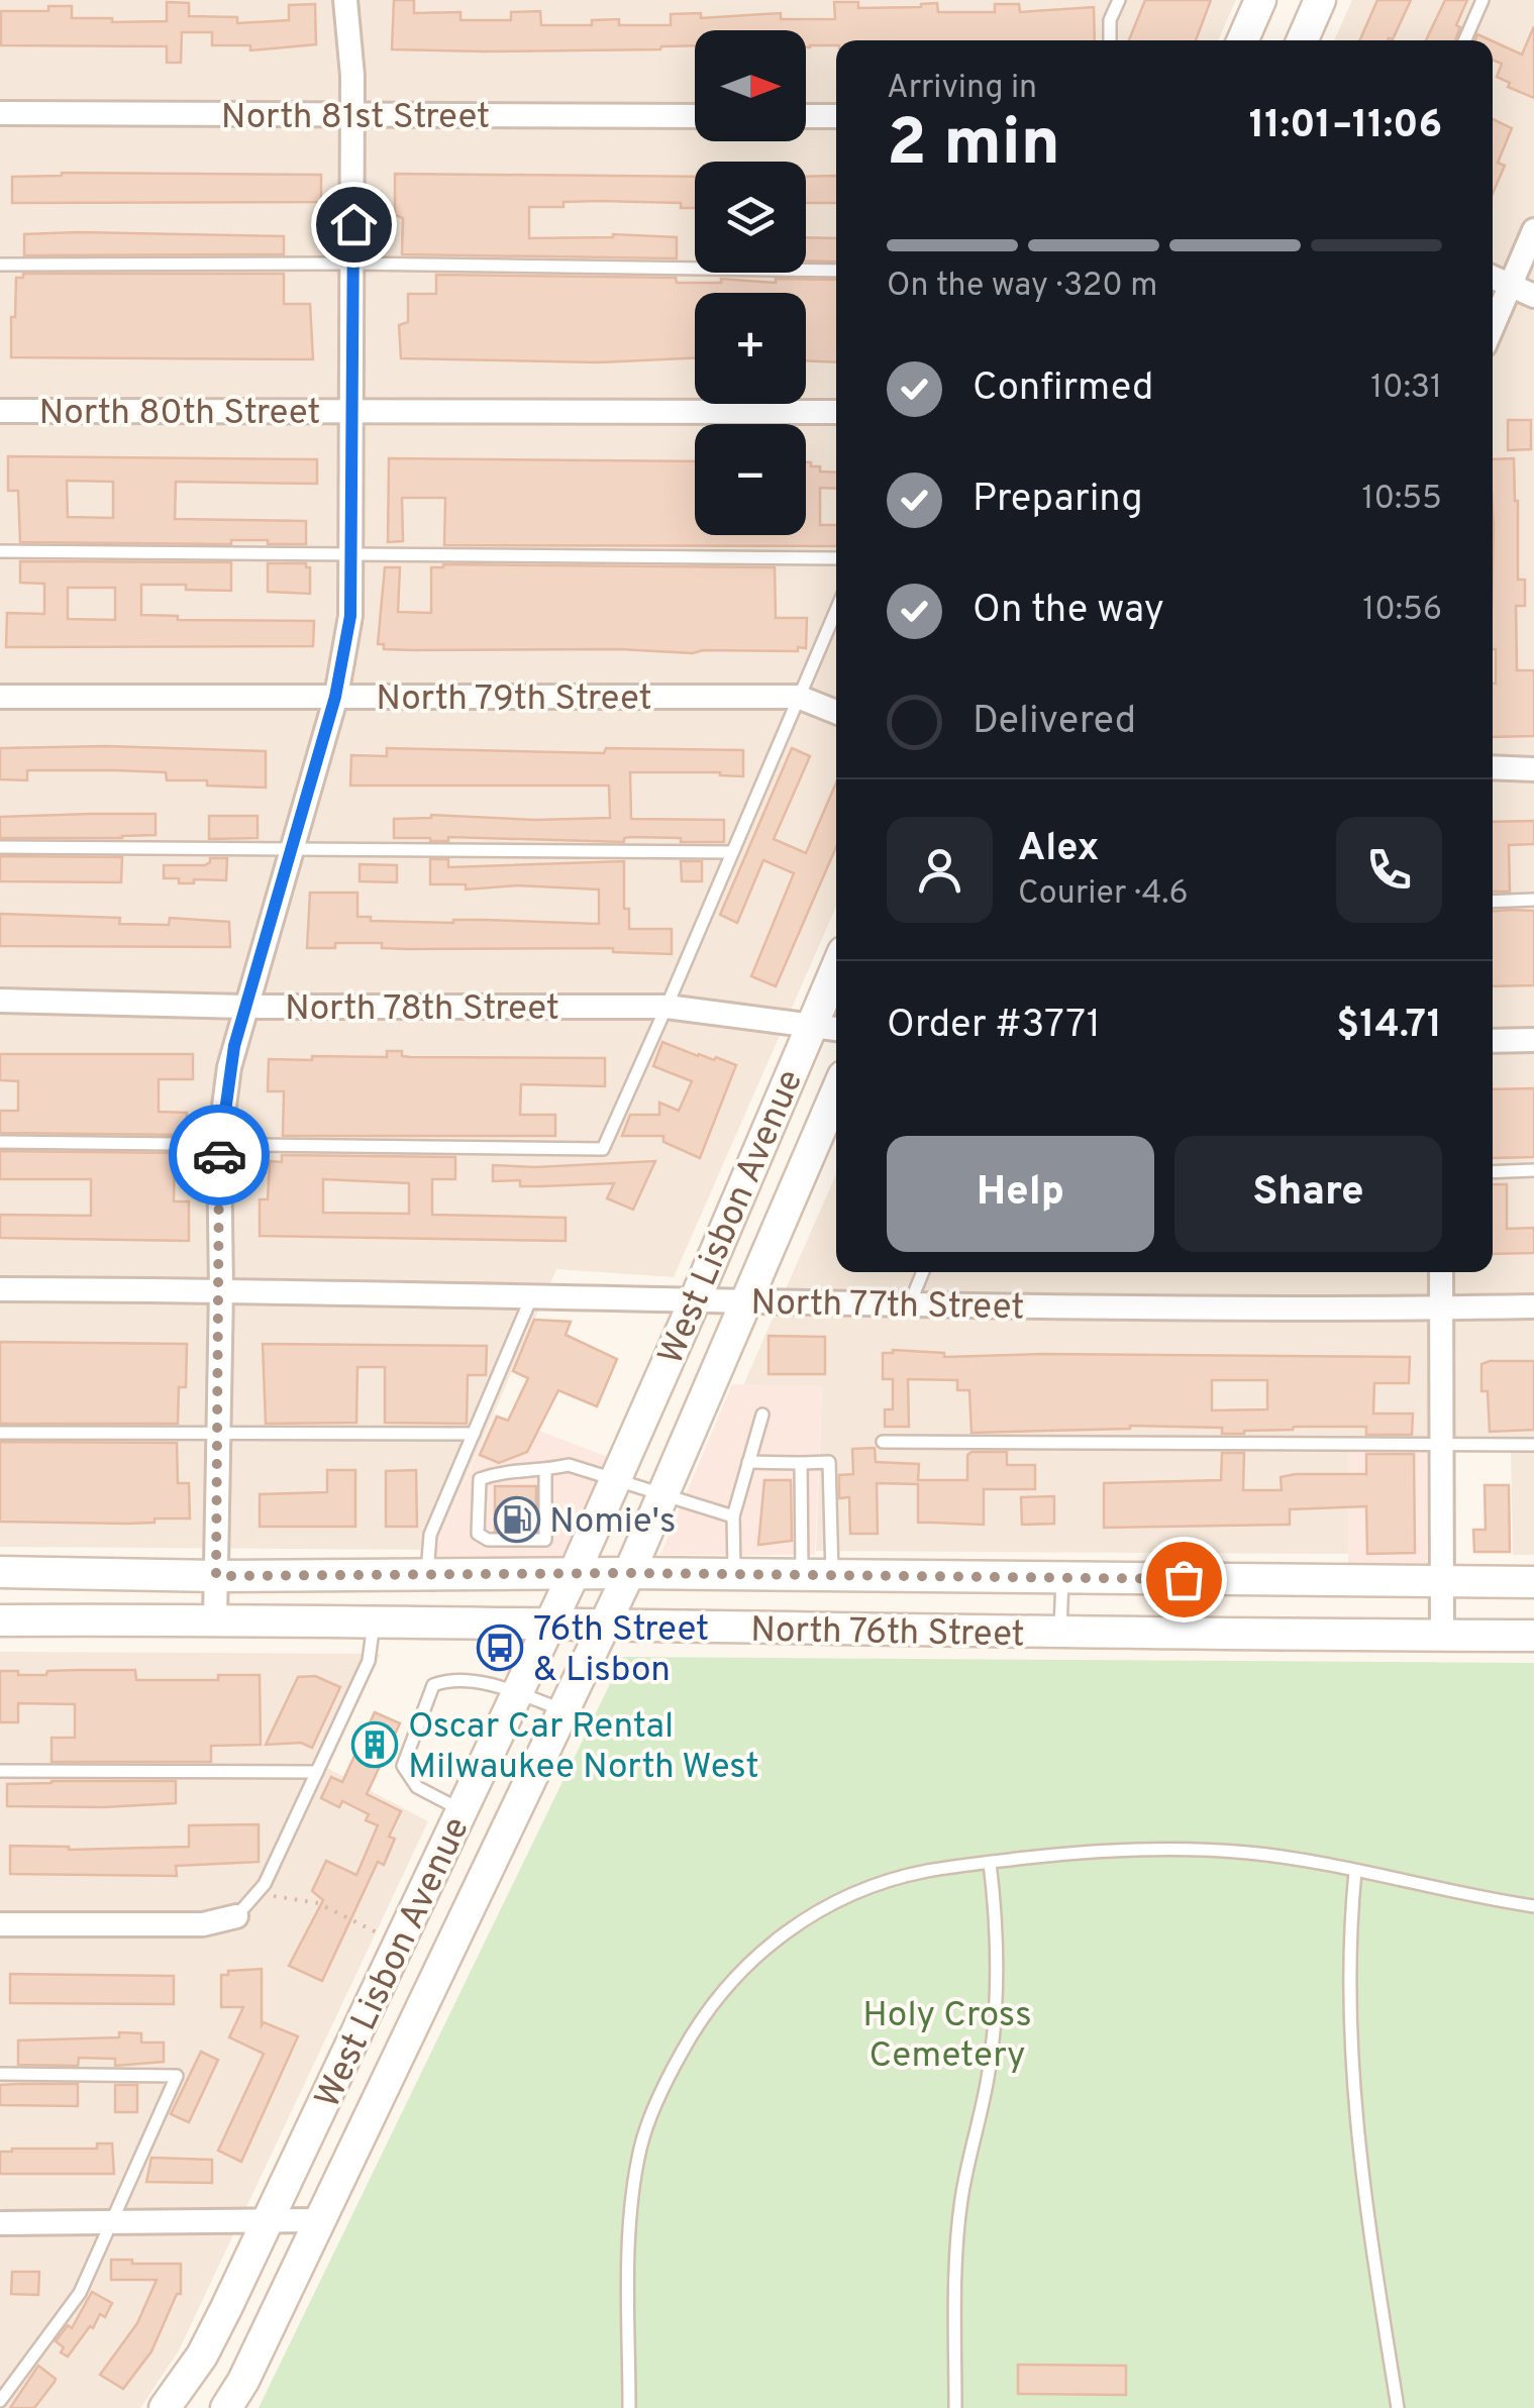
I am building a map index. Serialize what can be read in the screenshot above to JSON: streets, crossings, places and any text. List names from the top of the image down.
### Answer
{
  "streets": {
    "main road": ["West Lisbon Avenue", "North 76th Street"],
    "street": [
      "North 81st Street",
      "North 80th Street",
      "North 79th Street",
      "North 78th Street",
      "North 77th Street"
    ]
  },
  "crossings": [
    ["North 78th Street", "West Lisbon Avenue"],
    ["West Lisbon Avenue", "North 77th Street"],
    ["West Lisbon Avenue", "North 76th Street"]
  ],
  "parks": ["Holy Cross Cemetery"],
  "places": {
    "fuel station": ["Nomie's"],
    "bus stop": ["76th Street & Lisbon"],
    "building": ["Oscar Car Rental Milwaukee North West"]
  },
  "north": "right",
  "page": {
    "map_buttons": ["+", "−"],
    "heading": ["2 min", "Arriving in", "11:01–11:06"],
    "panel": [
      "Alex",
      "Courier · 4.6",
      "Order #3771",
      "$14.71"
    ],
    "bar": "On the way · 320 m",
    "list": [
      ["Confirmed", "10:31"],
      ["Preparing", "10:55"],
      ["On the way", "10:56"],
      "Delivered"
    ],
    "buttons": ["Help", "Share"]
  }
}
